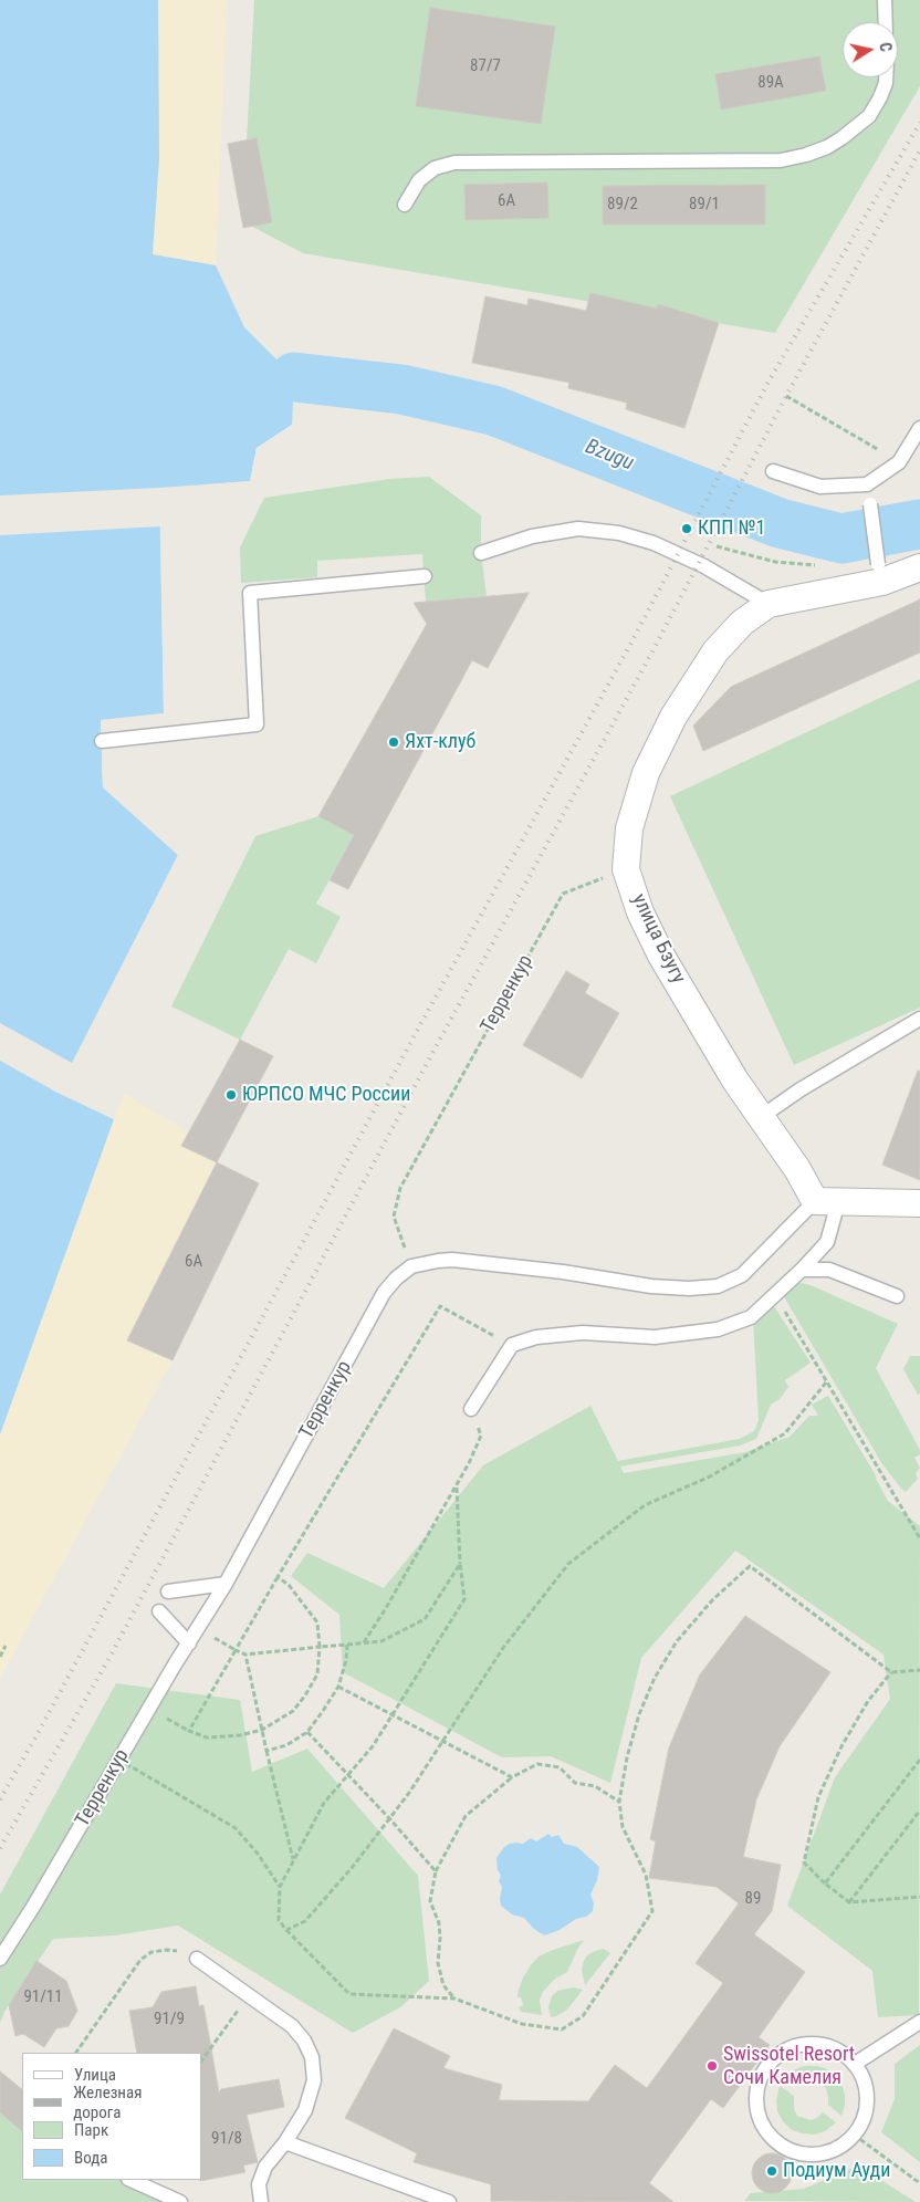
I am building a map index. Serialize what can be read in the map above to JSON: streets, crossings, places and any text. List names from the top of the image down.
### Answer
{
  "streets": {
    "street": ["улица Бзугу"],
    "lane": ["Терренкур"]
  },
  "crossings": [
    ["улица Бзугу", "Терренкур"]
  ],
  "water": ["Bzugu"],
  "places": [
    "КПП №1",
    "Яхт-клуб",
    "ЮРПСО МЧС России",
    "Swissotel Resort Сочи Камелия",
    "Подиум Ауди"
  ],
  "house_numbers": [
    "87/7",
    "89А",
    "6А",
    "89/2",
    "89/1",
    "6А",
    "89",
    "91/11",
    "91/9",
    "91/8"
  ],
  "legend": [
    "Улица",
    "Железная дорога",
    "Парк",
    "Вода"
  ],
  "north": "right"
}
